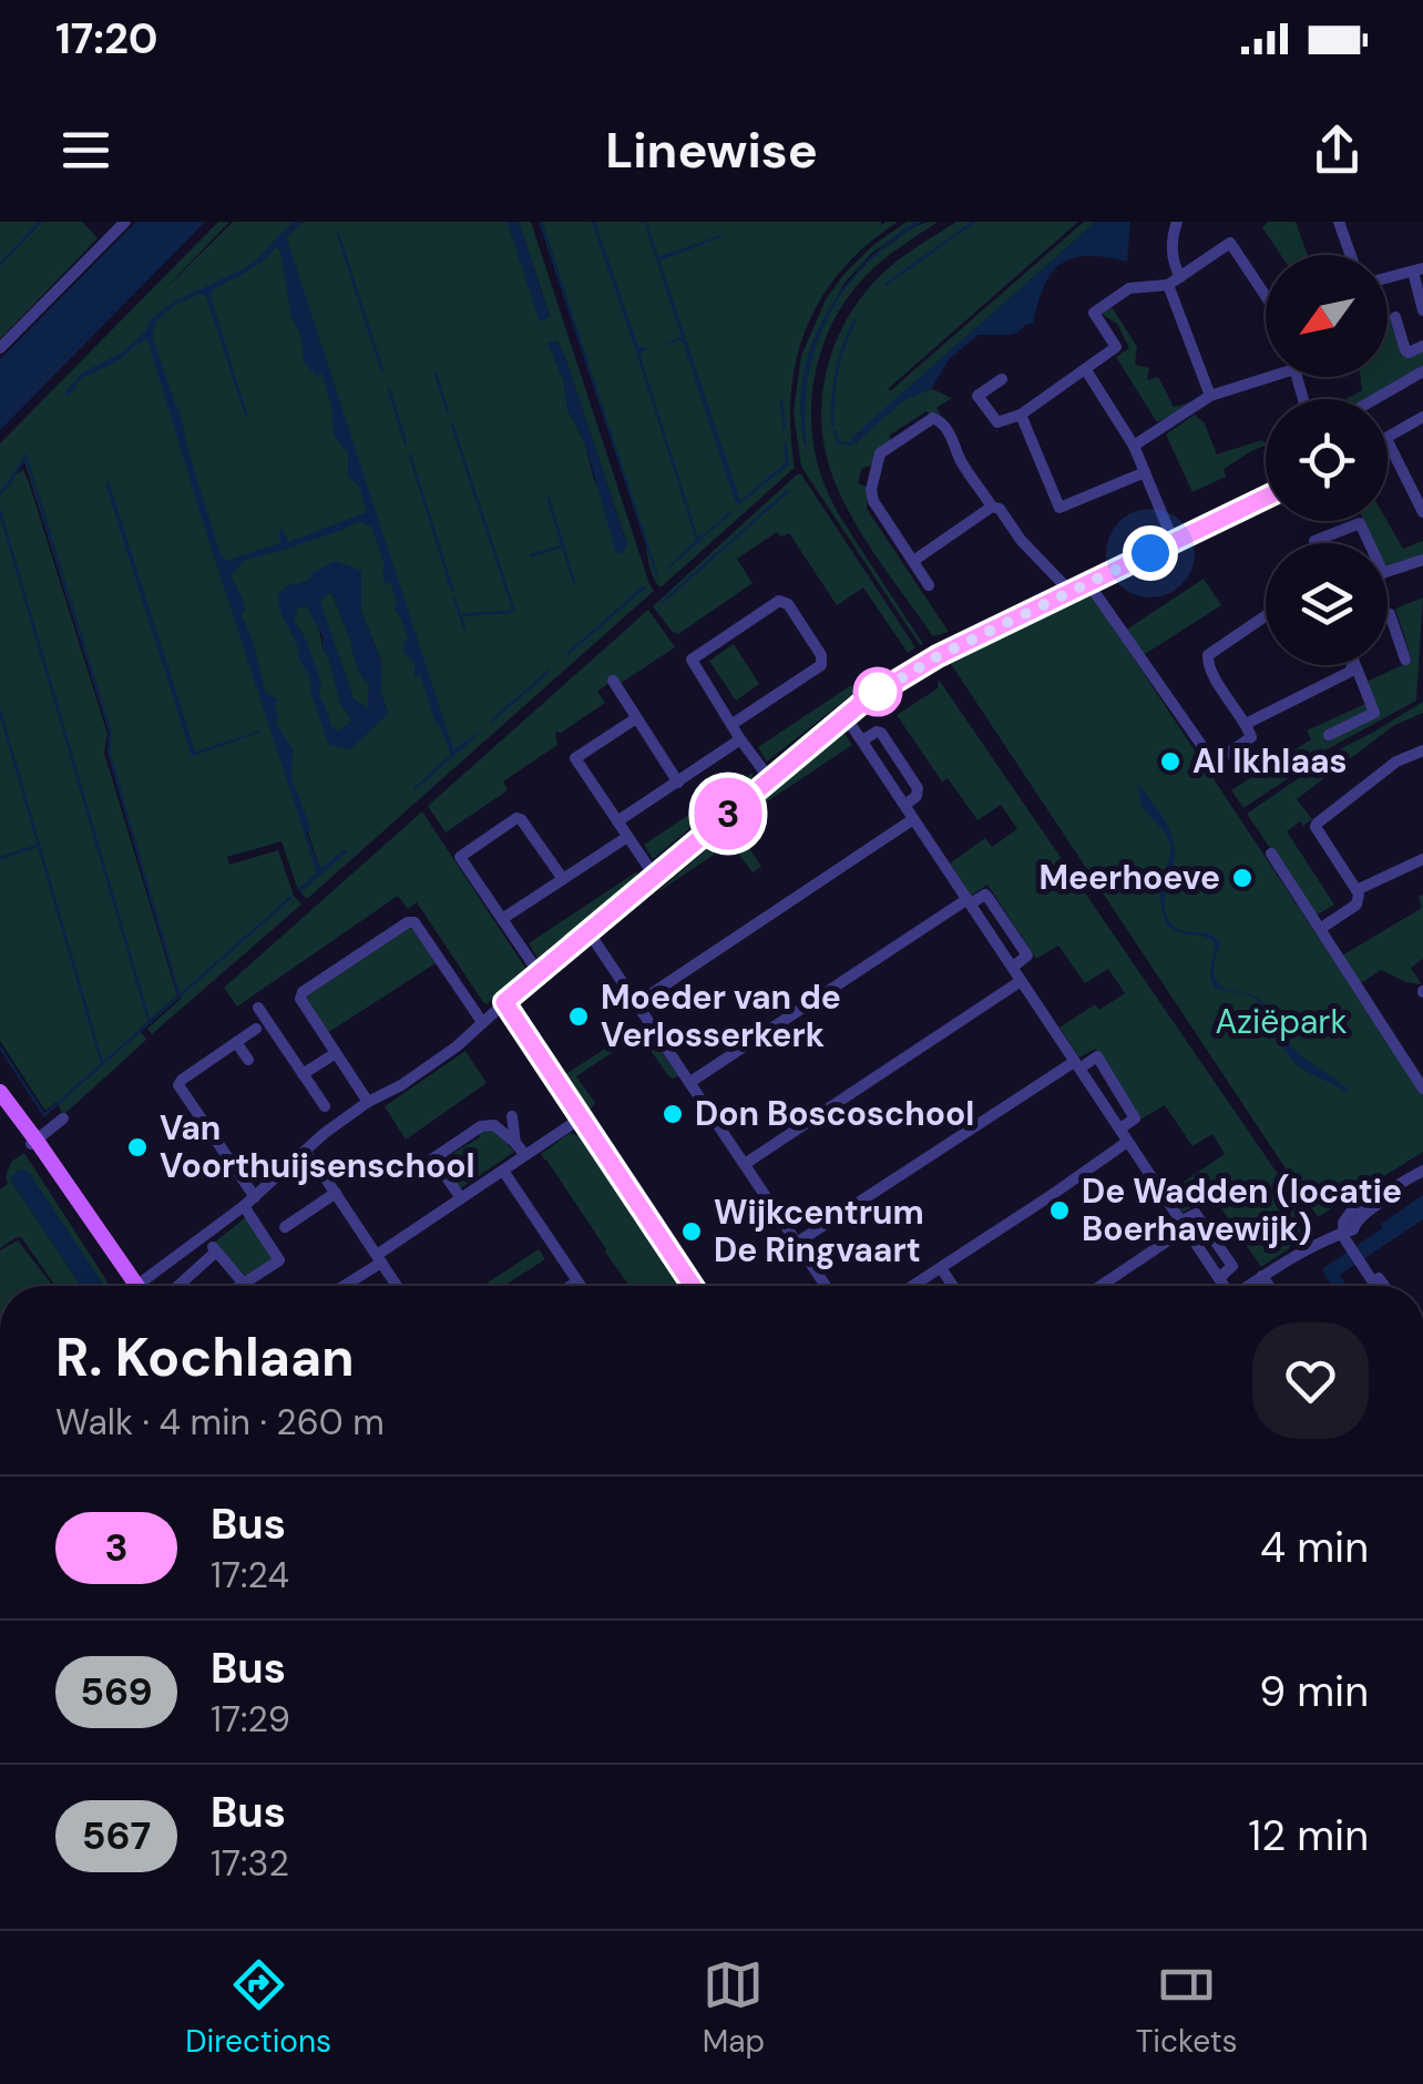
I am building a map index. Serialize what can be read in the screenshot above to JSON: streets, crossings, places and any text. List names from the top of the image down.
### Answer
{
  "parks": ["Aziëpark"],
  "places": [
    "Al Ikhlaas",
    "Meerhoeve",
    "Moeder van de Verlosserkerk",
    "Don Boscoschool",
    "Van Voorthuijsenschool",
    "De Wadden (locatie Boerhavewijk)",
    "Wijkcentrum De Ringvaart"
  ],
  "lines": ["bus line 3"],
  "north": "bottom left",
  "page": {
    "status": "17:20",
    "header": "Linewise",
    "on_map": "3",
    "heading": ["R. Kochlaan", "Walk · 4 min · 260 m"],
    "list": [
      {
        "mark": "3",
        "name": "Bus",
        "note": "17:24",
        "value": "4 min"
      },
      {
        "mark": "569",
        "name": "Bus",
        "note": "17:29",
        "value": "9 min"
      },
      {
        "mark": "567",
        "name": "Bus",
        "note": "17:32",
        "value": "12 min"
      }
    ],
    "tabs": ["Directions", "Map", "Tickets"]
  }
}
